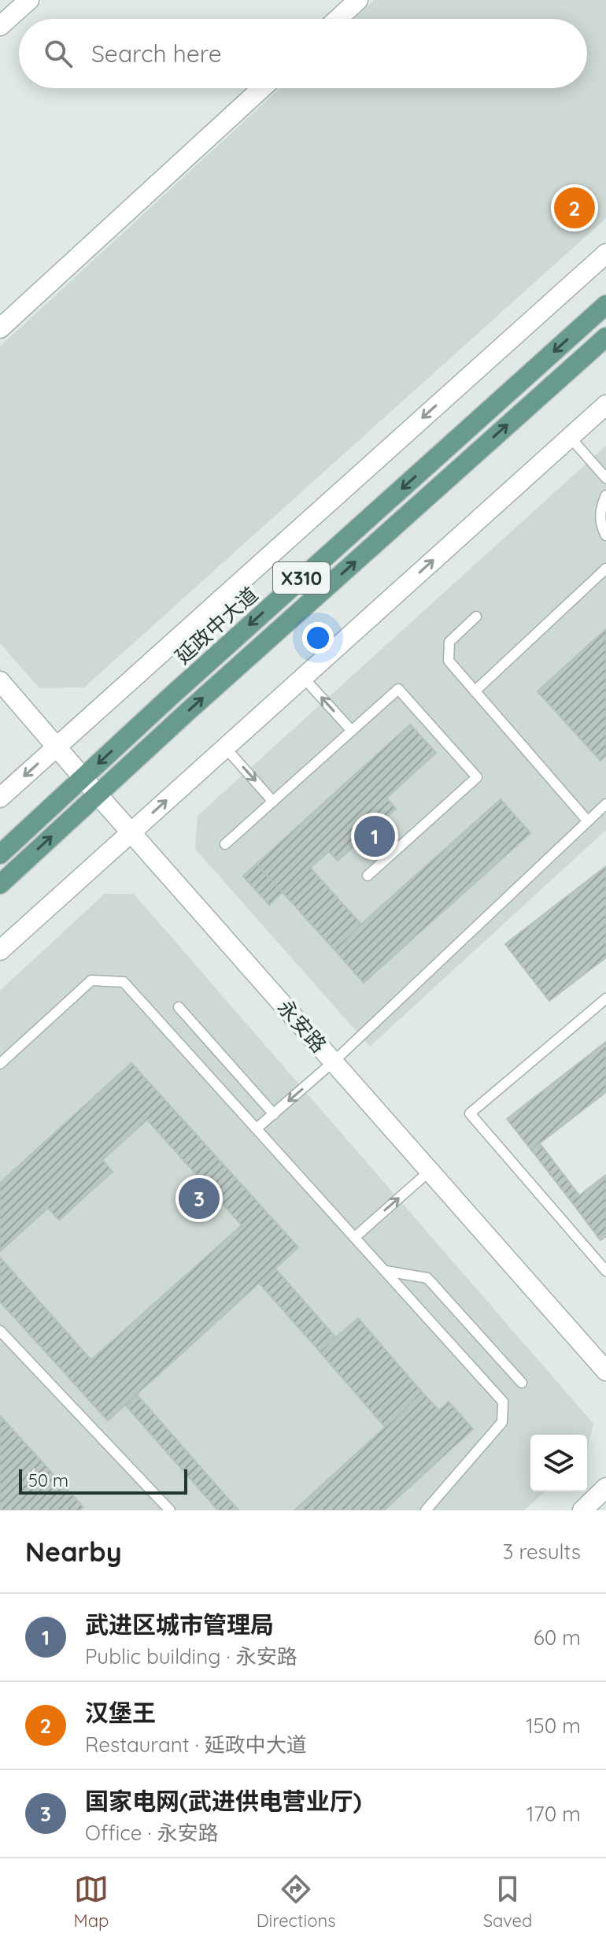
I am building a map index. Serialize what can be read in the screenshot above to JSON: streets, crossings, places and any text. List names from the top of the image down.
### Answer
{
  "streets": {
    "main road": ["X310", "延政中大道"],
    "street": ["永安路"]
  },
  "crossings": [
    ["X310", "永安路"],
    ["延政中大道", "永安路"]
  ],
  "scale_bar": "50 m",
  "page": {
    "search": "Search here",
    "pins": ["2", "1", "3"],
    "scale": "50 m",
    "heading": ["Nearby", "3 results"],
    "list": [
      {
        "mark": "1",
        "name": "武进区城市管理局",
        "note": "Public building · 永安路",
        "value": "60 m"
      },
      {
        "mark": "2",
        "name": "汉堡王",
        "note": "Restaurant · 延政中大道",
        "value": "150 m"
      },
      {
        "mark": "3",
        "name": "国家电网(武进供电营业厅)",
        "note": "Office · 永安路",
        "value": "170 m"
      }
    ],
    "nav": ["Map", "Directions", "Saved"]
  }
}
